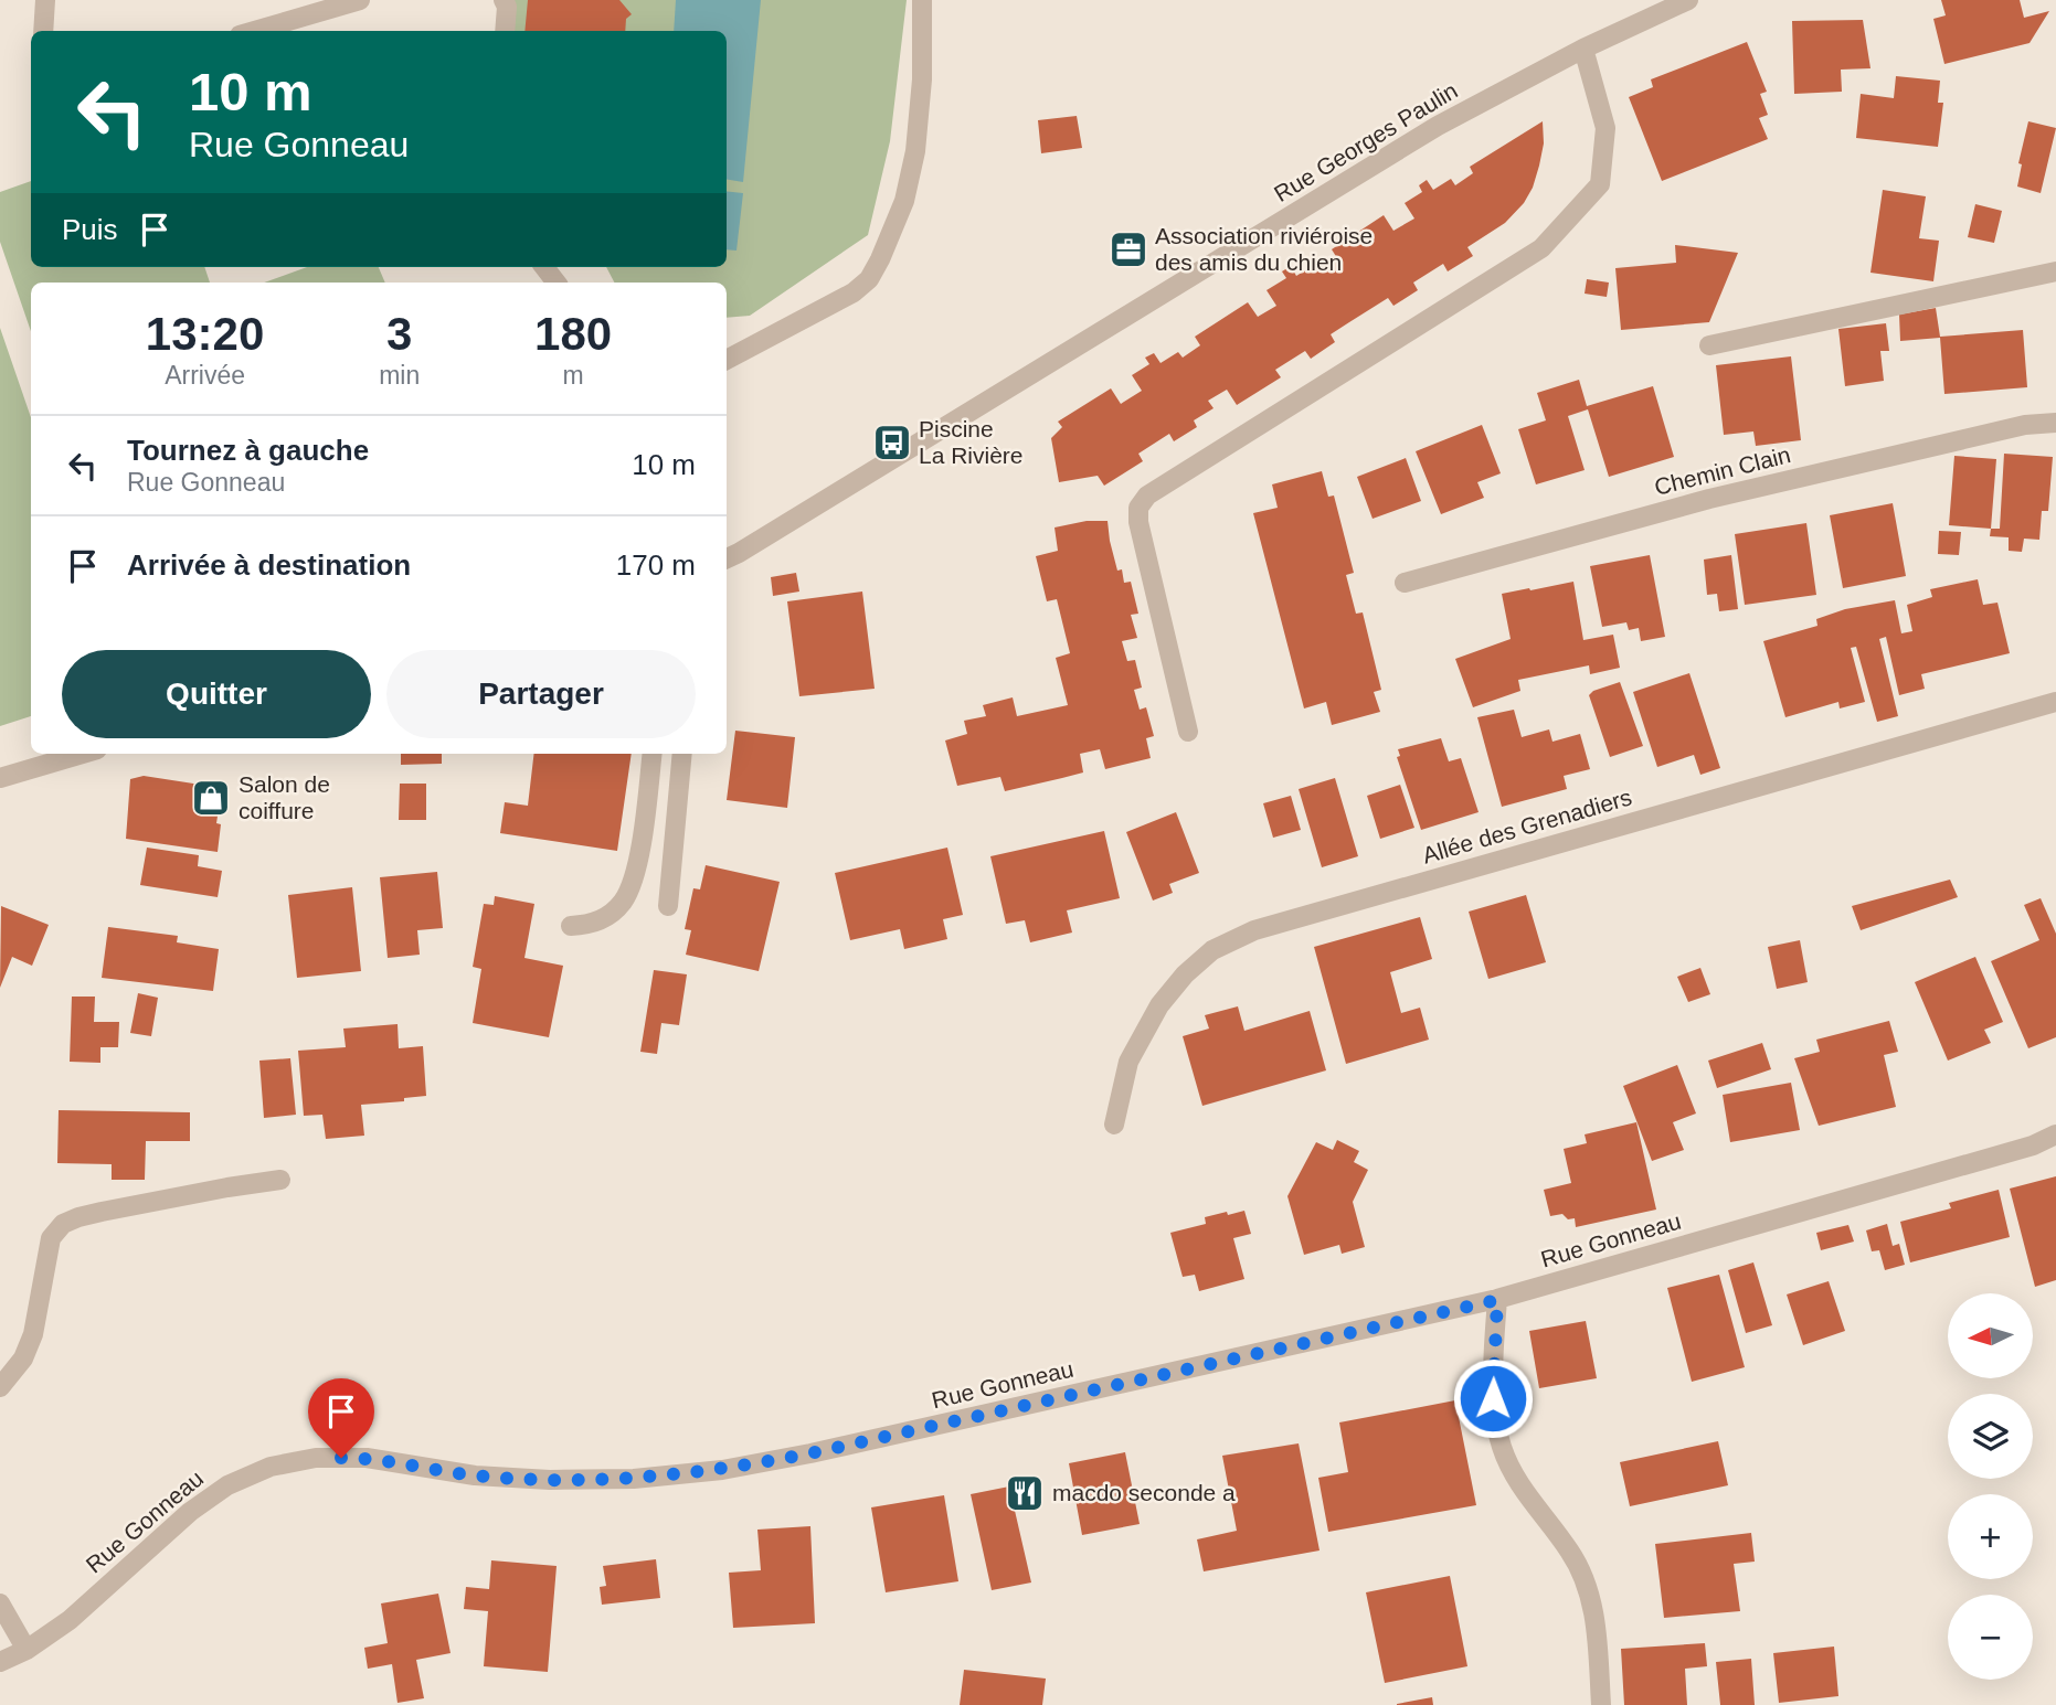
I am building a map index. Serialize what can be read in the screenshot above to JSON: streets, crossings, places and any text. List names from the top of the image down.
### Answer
{
  "streets": {
    "street": [
      "Rue Georges Paulin",
      "Chemin Clain",
      "Allée des Grenadiers",
      "Rue Gonneau"
    ]
  },
  "places": {
    "office": ["Association riviéroise des amis du chien"],
    "bus stop": ["Piscine La Rivière"],
    "shop": ["Salon de coiffure"],
    "restaurant": ["macdo seconde a"]
  },
  "north": "left",
  "page": {
    "turn": ["10 m", "Rue Gonneau"],
    "then": "Puis",
    "eta": [
      "13:20",
      "Arrivée",
      "3",
      "min",
      "180",
      "m"
    ],
    "list": [
      {
        "name": "Tournez à gauche",
        "note": "Rue Gonneau",
        "value": "10 m"
      },
      {
        "name": "Arrivée à destination",
        "value": "170 m"
      }
    ],
    "buttons": ["Quitter", "Partager"],
    "map_buttons": ["+", "−"]
  }
}
